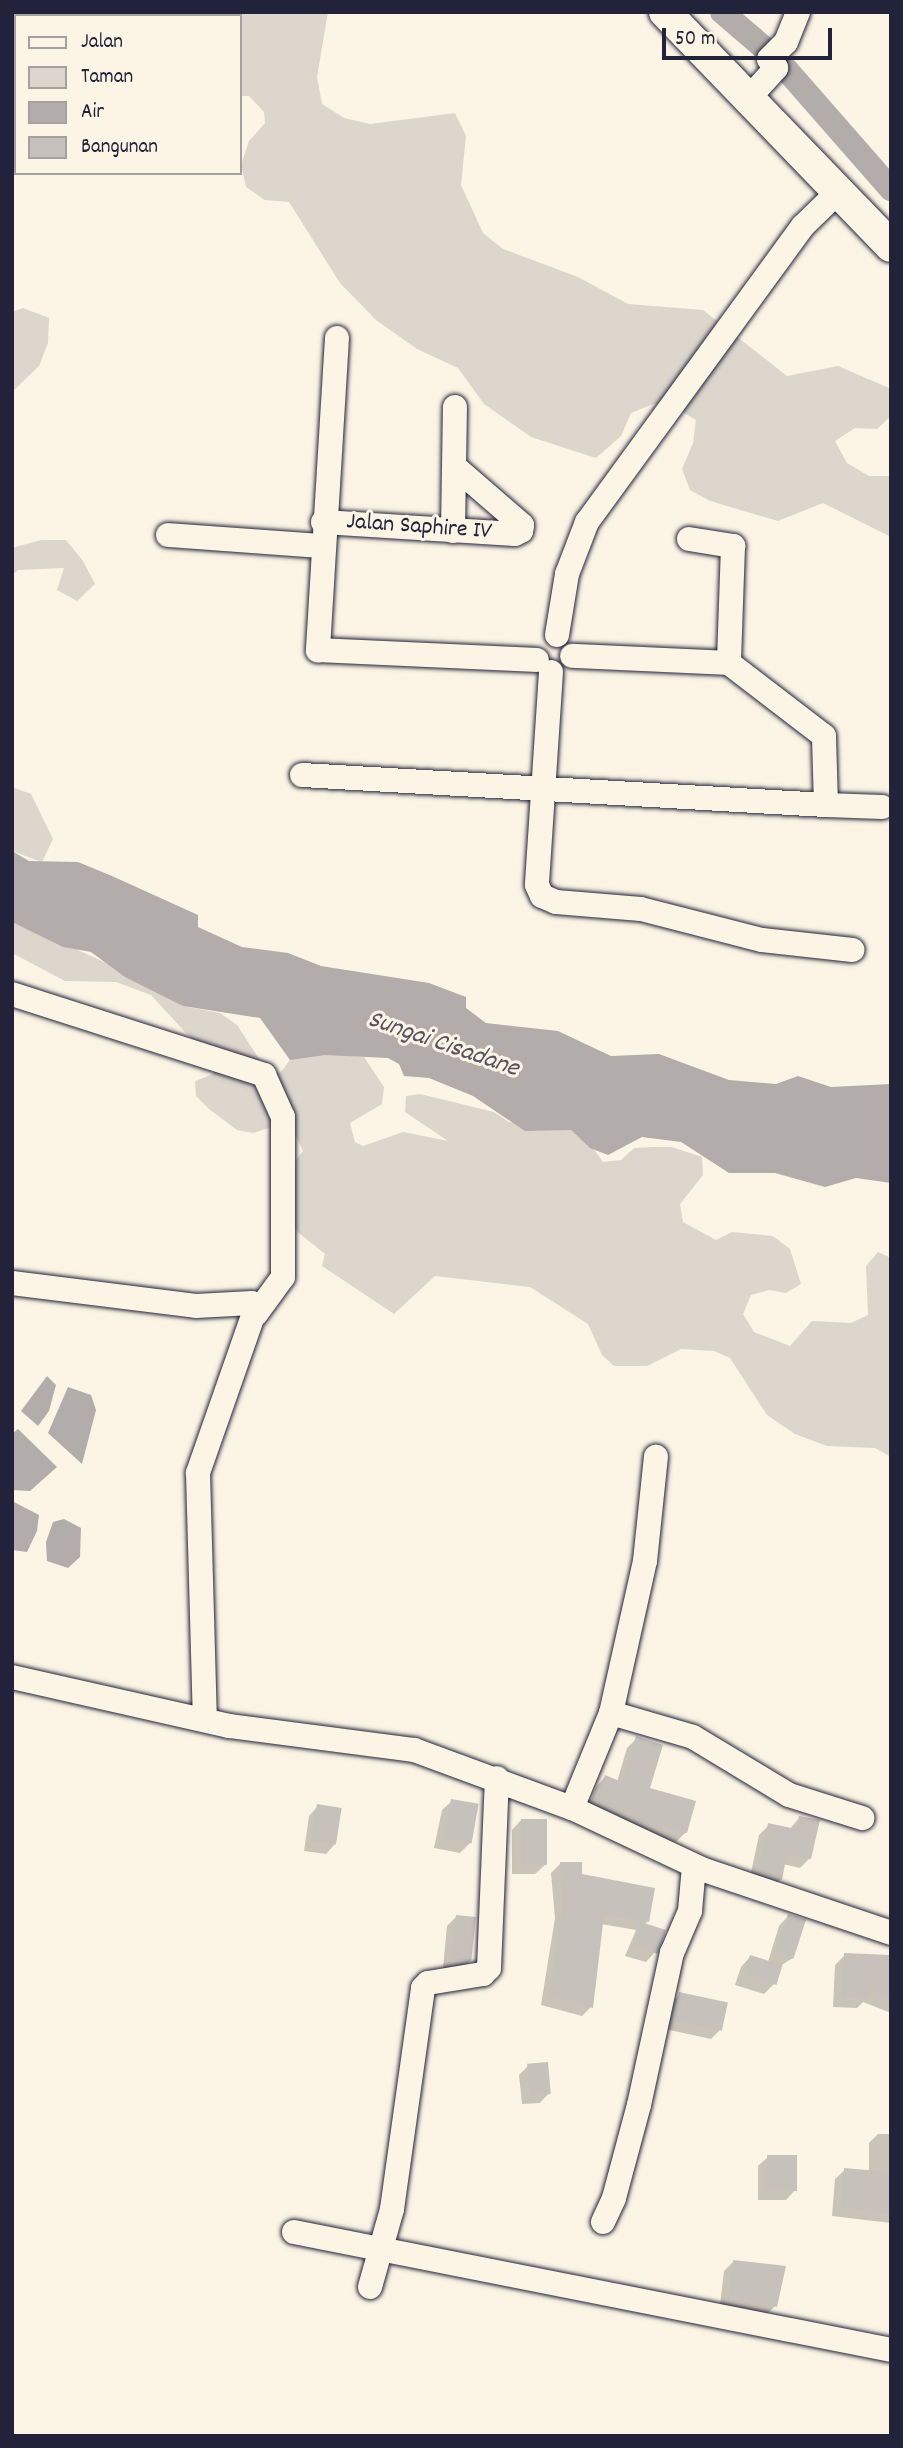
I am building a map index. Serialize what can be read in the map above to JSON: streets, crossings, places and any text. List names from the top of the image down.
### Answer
{
  "streets": {
    "street": ["Jalan Saphire IV"]
  },
  "water": ["Sungai Cisadane"],
  "legend": [
    "Jalan",
    "Taman",
    "Air",
    "Bangunan"
  ],
  "scale_bar": "50 m"
}
